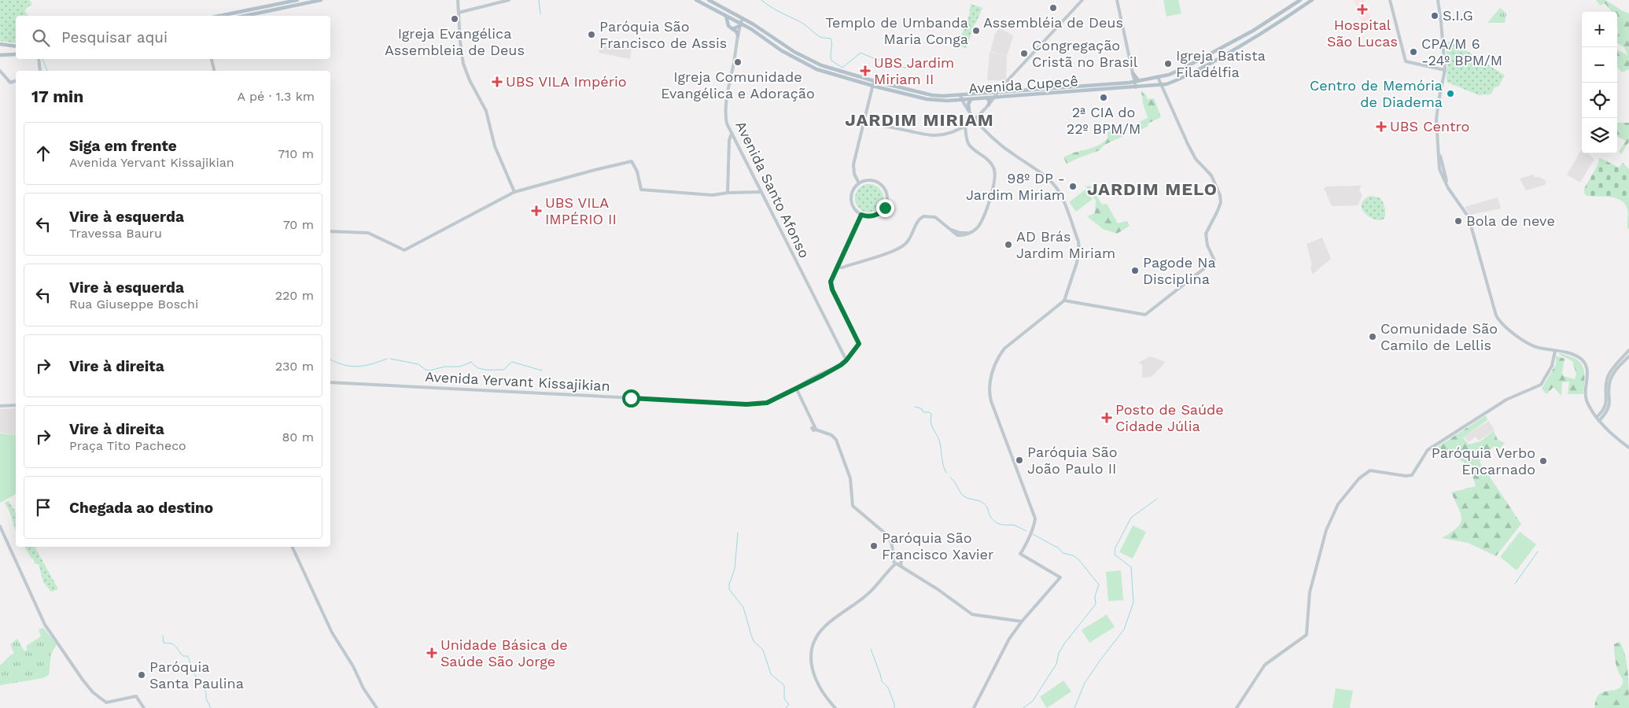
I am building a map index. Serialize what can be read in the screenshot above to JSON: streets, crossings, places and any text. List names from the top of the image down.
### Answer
{
  "streets": {
    "main road": ["Avenida Cupecê"],
    "street": ["Avenida Santo Afonso", "Avenida Yervant Kissajikian"]
  },
  "crossings": [
    ["Avenida Cupecê", "Avenida Santo Afonso"],
    ["Avenida Santo Afonso", "Avenida Yervant Kissajikian"]
  ],
  "districts": ["JARDIM MIRIAM", "JARDIM MELO"],
  "places": {
    "other": [
      "Assembléia de Deus",
      "S.I.G",
      "Igreja Evangélica Assembleia de Deus",
      "Templo de Umbanda Maria Conga",
      "Paróquia São Francisco de Assis",
      "CPA/M 6 -24º BPM/M",
      "Congregação Cristã no Brasil",
      "Igreja Comunidade Evangélica e Adoração",
      "Igreja Batista Filadélfia",
      "Centro de Memória de Diadema",
      "2ª CIA do 22º BPM/M",
      "98º DP - Jardim Miriam",
      "Bola de neve",
      "AD Brás Jardim Miriam",
      "Pagode Na Disciplina",
      "Comunidade São Camilo de Lellis",
      "Paróquia São João Paulo II",
      "Paróquia Verbo Encarnado",
      "Paróquia São Francisco Xavier",
      "Paróquia Santa Paulina"
    ],
    "health": [
      "Hospital São Lucas",
      "UBS Jardim Miriam II",
      "UBS VILA Império",
      "UBS Centro",
      "UBS VILA IMPÉRIO II",
      "Posto de Saúde Cidade Júlia",
      "Unidade Básica de Saúde São Jorge"
    ]
  },
  "page": {
    "map_buttons": ["+", "−"],
    "search": "Pesquisar aqui",
    "heading": ["17 min", "A pé · 1.3 km"],
    "list": [
      ["Siga em frente", "Avenida Yervant Kissajikian", "710 m"],
      ["Vire à esquerda", "Travessa Bauru", "70 m"],
      ["Vire à esquerda", "Rua Giuseppe Boschi", "220 m"],
      ["Vire à direita", "230 m"],
      ["Vire à direita", "Praça Tito Pacheco", "80 m"],
      "Chegada ao destino"
    ]
  }
}
